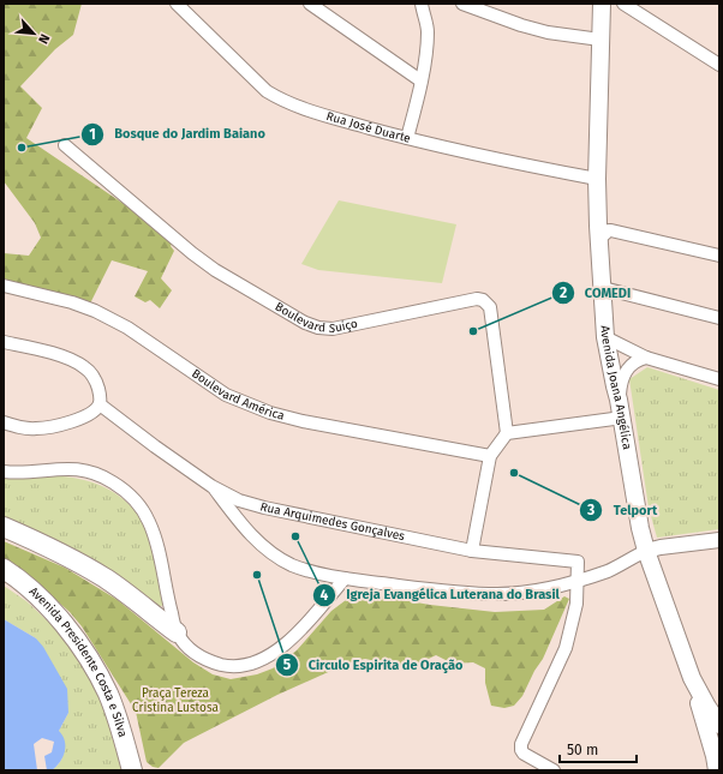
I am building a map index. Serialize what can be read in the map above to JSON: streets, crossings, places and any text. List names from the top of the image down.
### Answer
{
  "streets": {
    "main road": ["Avenida Joana Angélica", "Avenida Presidente Costa e Silva"],
    "street": [
      "Rua José Duarte",
      "Boulevard Suiço",
      "Boulevard América",
      "Rua Arquimedes Gonçalves"
    ]
  },
  "crossings": [
    ["Rua José Duarte", "Avenida Joana Angélica"]
  ],
  "parks": ["Praça Tereza Cristina Lustosa"],
  "places": [
    "Bosque do Jardim Baiano",
    "COMEDI",
    "Telport",
    "Igreja Evangélica Luterana do Brasil",
    "Circulo Espirita de Oração"
  ],
  "scale_bar": "50 m",
  "north": "bottom right"
}
